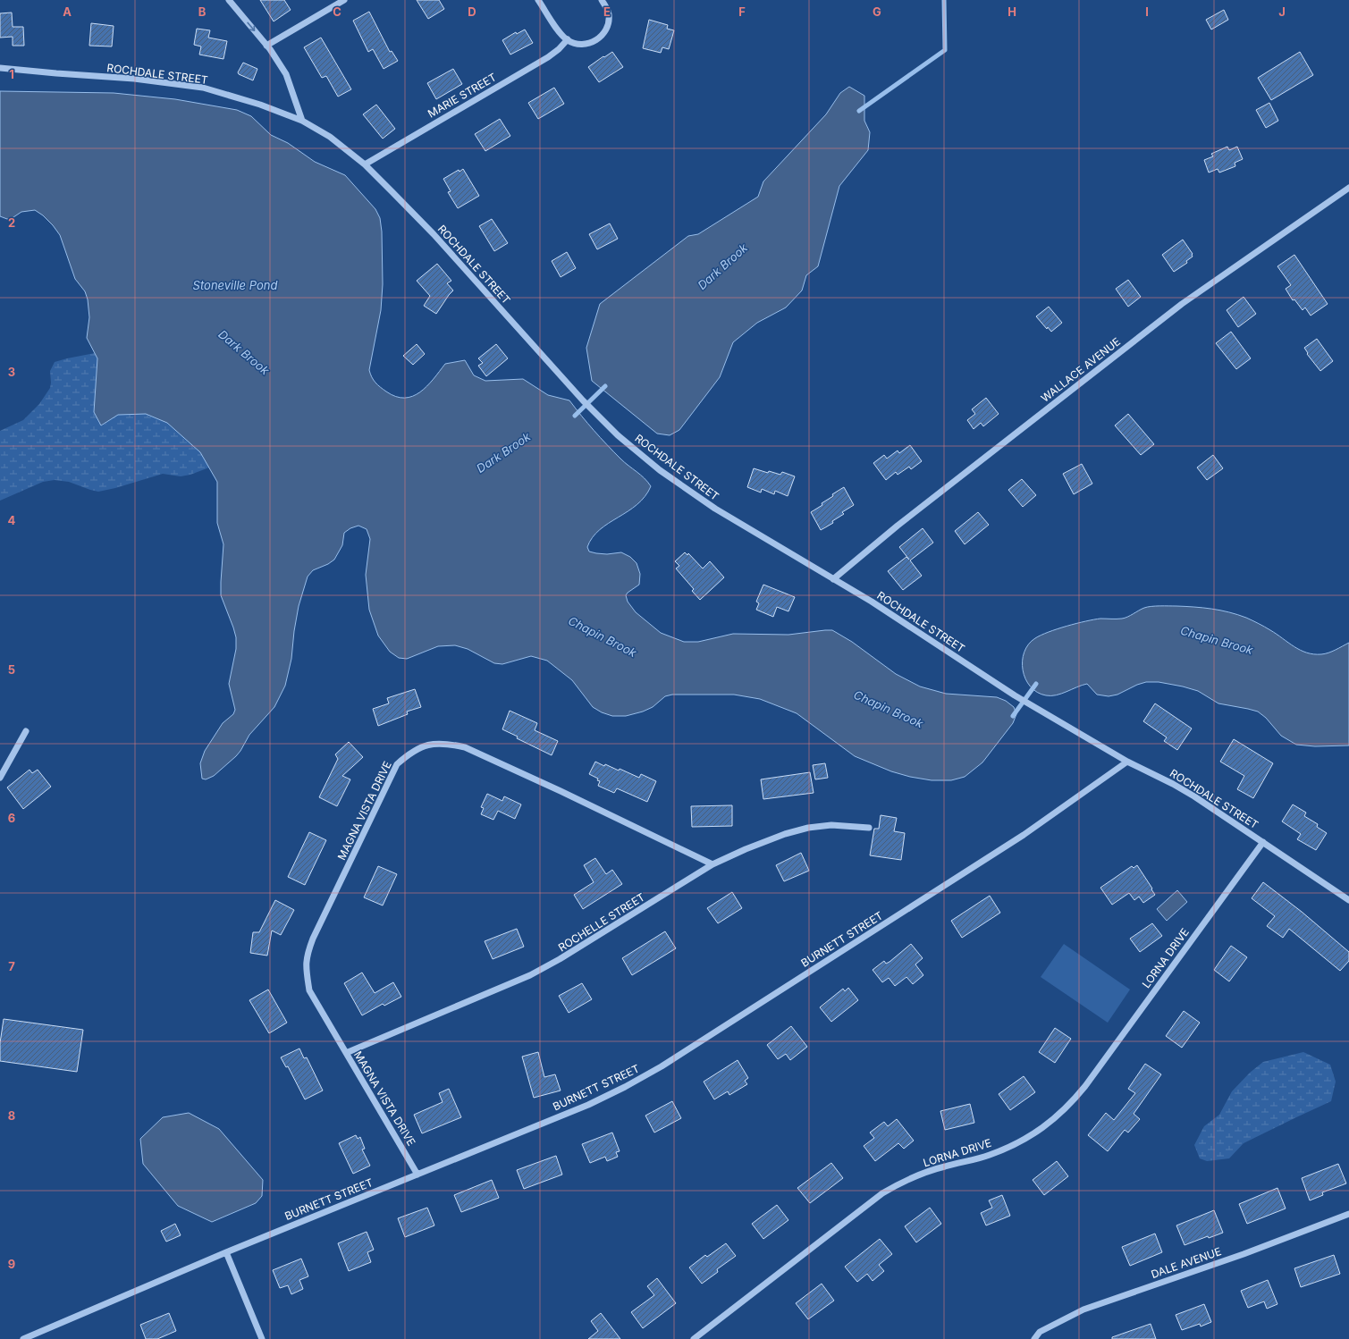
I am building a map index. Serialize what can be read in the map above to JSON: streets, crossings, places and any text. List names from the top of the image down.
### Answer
{
  "streets": {
    "street": [
      "ROCHDALE STREET",
      "MARIE STREET",
      "WALLACE AVENUE",
      "MAGNA VISTA DRIVE",
      "ROCHELLE STREET",
      "BURNETT STREET",
      "LORNA DRIVE",
      "DALE AVENUE"
    ]
  },
  "crossings": [
    ["ROCHDALE STREET", "MARIE STREET"],
    ["ROCHDALE STREET", "WALLACE AVENUE"],
    ["ROCHDALE STREET", "BURNETT STREET"],
    ["ROCHDALE STREET", "LORNA DRIVE"],
    ["MAGNA VISTA DRIVE", "ROCHELLE STREET"],
    ["MAGNA VISTA DRIVE", "BURNETT STREET"]
  ],
  "water": ["Dark Brook", "Stoneville Pond", "Chapin Brook"],
  "grid": {
    "columns": [
      "A",
      "B",
      "C",
      "D",
      "E",
      "F",
      "G",
      "H",
      "I",
      "J"
    ],
    "rows": [
      "1",
      "2",
      "3",
      "4",
      "5",
      "6",
      "7",
      "8",
      "9"
    ]
  }
}
